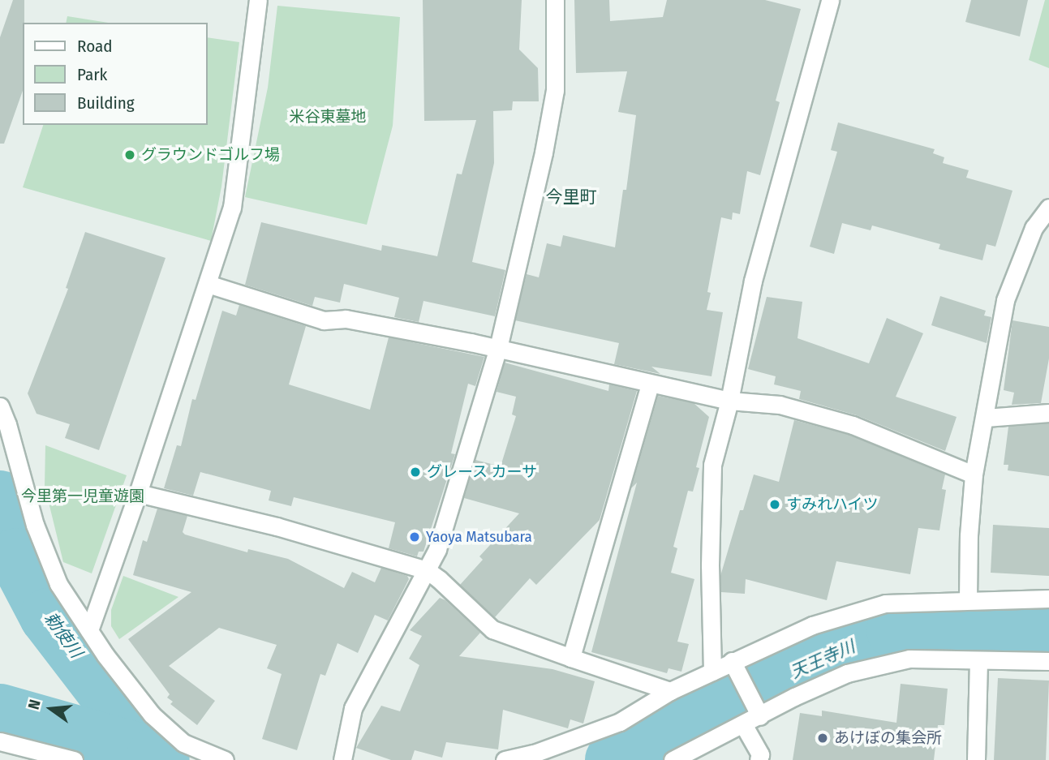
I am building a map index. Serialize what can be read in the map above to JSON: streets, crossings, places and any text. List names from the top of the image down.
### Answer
{
  "districts": ["今里町"],
  "water": ["勅使川", "天王寺川"],
  "parks": ["米谷東墓地", "今里第一児童遊園"],
  "places": [
    "グラウンドゴルフ場",
    "グレース カーサ",
    "すみれハイツ",
    "Yaoya Matsubara",
    "あけぼの集会所"
  ],
  "legend": ["Road", "Park", "Building"],
  "north": "left"
}
